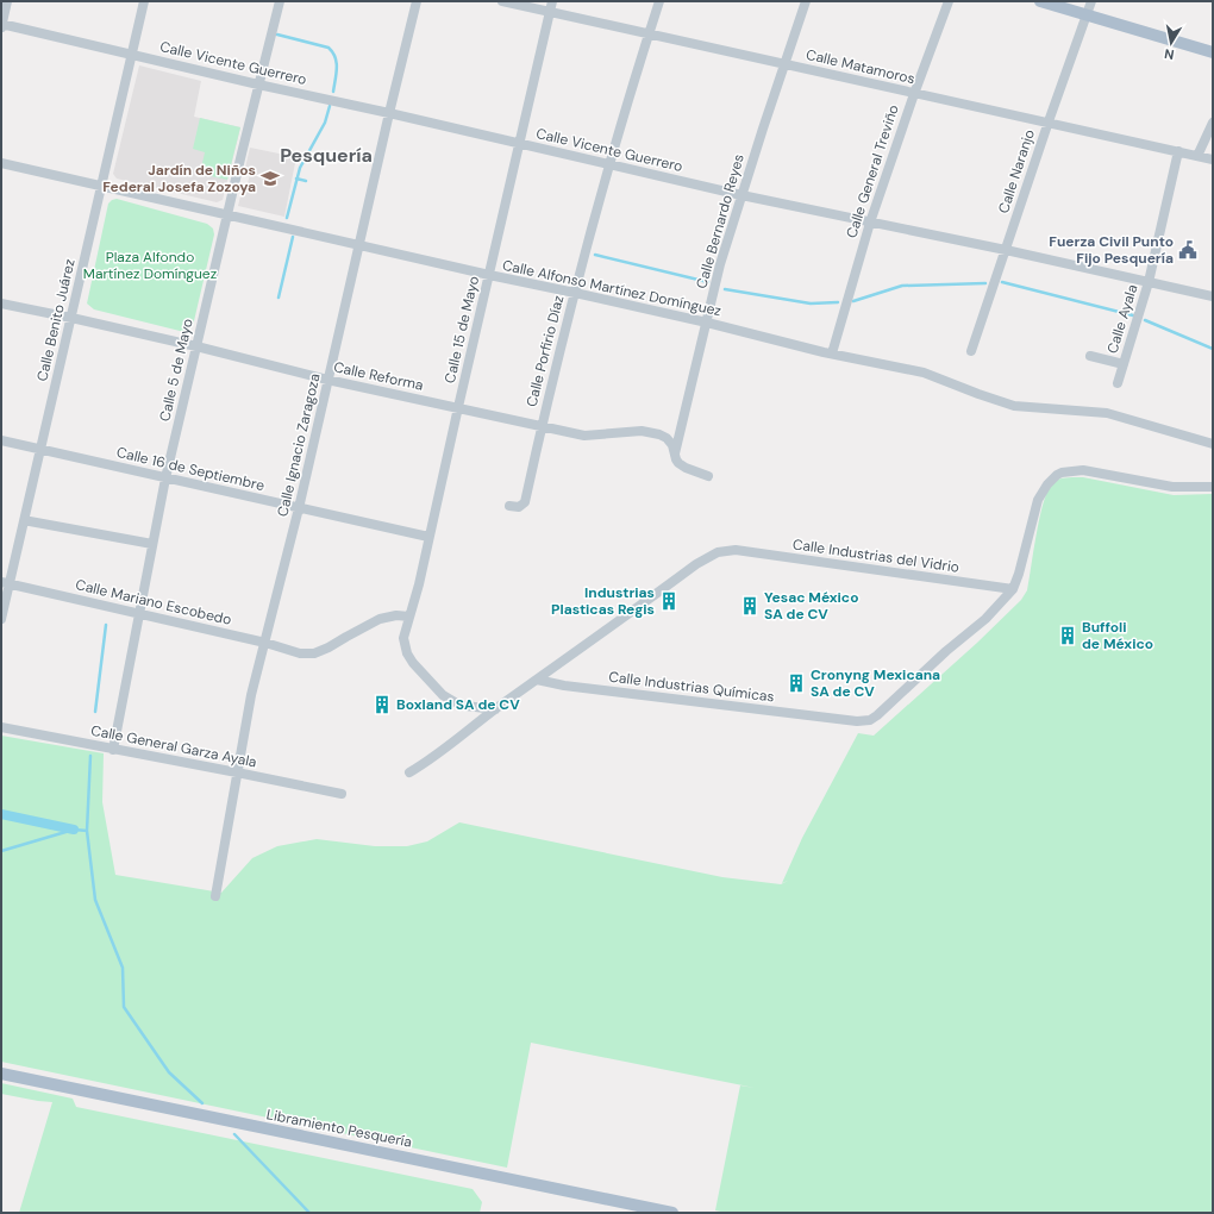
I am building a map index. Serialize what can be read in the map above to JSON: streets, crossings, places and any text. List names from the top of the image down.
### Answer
{
  "streets": {
    "main road": ["Libramiento Pesquería"],
    "street": [
      "Calle Vicente Guerrero",
      "Calle Matamoros",
      "Calle General Treviño",
      "Calle Naranjo",
      "Calle Bernardo Reyes",
      "Calle Alfonso Martínez Domínguez",
      "Calle Ayala",
      "Calle Benito Juárez",
      "Calle 15 de Mayo",
      "Calle Porfirio Díaz",
      "Calle 5 de Mayo",
      "Calle Reforma",
      "Calle Ignacio Zaragoza",
      "Calle 16 de Septiembre",
      "Calle Industrias del Vidrio",
      "Calle Mariano Escobedo",
      "Calle Industrias Químicas",
      "Calle General Garza Ayala"
    ]
  },
  "crossings": [
    ["Calle Vicente Guerrero", "Calle General Treviño"],
    ["Calle Vicente Guerrero", "Calle Naranjo"],
    ["Calle Vicente Guerrero", "Calle Bernardo Reyes"],
    ["Calle Vicente Guerrero", "Calle Ayala"],
    ["Calle Vicente Guerrero", "Calle Benito Juárez"],
    ["Calle Vicente Guerrero", "Calle 15 de Mayo"],
    ["Calle Vicente Guerrero", "Calle Porfirio Díaz"],
    ["Calle Vicente Guerrero", "Calle 5 de Mayo"],
    ["Calle Vicente Guerrero", "Calle Ignacio Zaragoza"],
    ["Calle Matamoros", "Calle General Treviño"],
    ["Calle Matamoros", "Calle Naranjo"],
    ["Calle Matamoros", "Calle Bernardo Reyes"],
    ["Calle Matamoros", "Calle Ayala"],
    ["Calle Matamoros", "Calle 15 de Mayo"],
    ["Calle Matamoros", "Calle Porfirio Díaz"],
    ["Calle General Treviño", "Calle Alfonso Martínez Domínguez"],
    ["Calle Bernardo Reyes", "Calle Alfonso Martínez Domínguez"],
    ["Calle Bernardo Reyes", "Calle Reforma"],
    ["Calle Alfonso Martínez Domínguez", "Calle Benito Juárez"],
    ["Calle Alfonso Martínez Domínguez", "Calle 15 de Mayo"],
    ["Calle Alfonso Martínez Domínguez", "Calle Porfirio Díaz"],
    ["Calle Alfonso Martínez Domínguez", "Calle 5 de Mayo"],
    ["Calle Alfonso Martínez Domínguez", "Calle Ignacio Zaragoza"],
    ["Calle Benito Juárez", "Calle Reforma"],
    ["Calle Benito Juárez", "Calle 16 de Septiembre"],
    ["Calle Benito Juárez", "Calle Mariano Escobedo"],
    ["Calle 15 de Mayo", "Calle Reforma"],
    ["Calle 15 de Mayo", "Calle 16 de Septiembre"],
    ["Calle 15 de Mayo", "Calle Mariano Escobedo"],
    ["Calle Porfirio Díaz", "Calle Reforma"],
    ["Calle 5 de Mayo", "Calle Reforma"],
    ["Calle 5 de Mayo", "Calle 16 de Septiembre"],
    ["Calle 5 de Mayo", "Calle Mariano Escobedo"],
    ["Calle 5 de Mayo", "Calle General Garza Ayala"],
    ["Calle Reforma", "Calle Ignacio Zaragoza"],
    ["Calle Ignacio Zaragoza", "Calle 16 de Septiembre"],
    ["Calle Ignacio Zaragoza", "Calle Mariano Escobedo"],
    ["Calle Ignacio Zaragoza", "Calle General Garza Ayala"],
    ["Calle Industrias del Vidrio", "Calle Industrias Químicas"]
  ],
  "districts": ["Pesquería"],
  "parks": ["Plaza Alfondo Martínez Domínguez"],
  "places": {
    "school or university": ["Jardín de Niños Federal Josefa Zozoya"],
    "public building": ["Fuerza Civil Punto Fijo Pesquería"],
    "building": [
      "Industrias Plasticas Regis",
      "Yesac México SA de CV",
      "Buffoli de México",
      "Cronyng Mexicana SA de CV",
      "Boxland SA de CV"
    ]
  },
  "north": "bottom"
}
